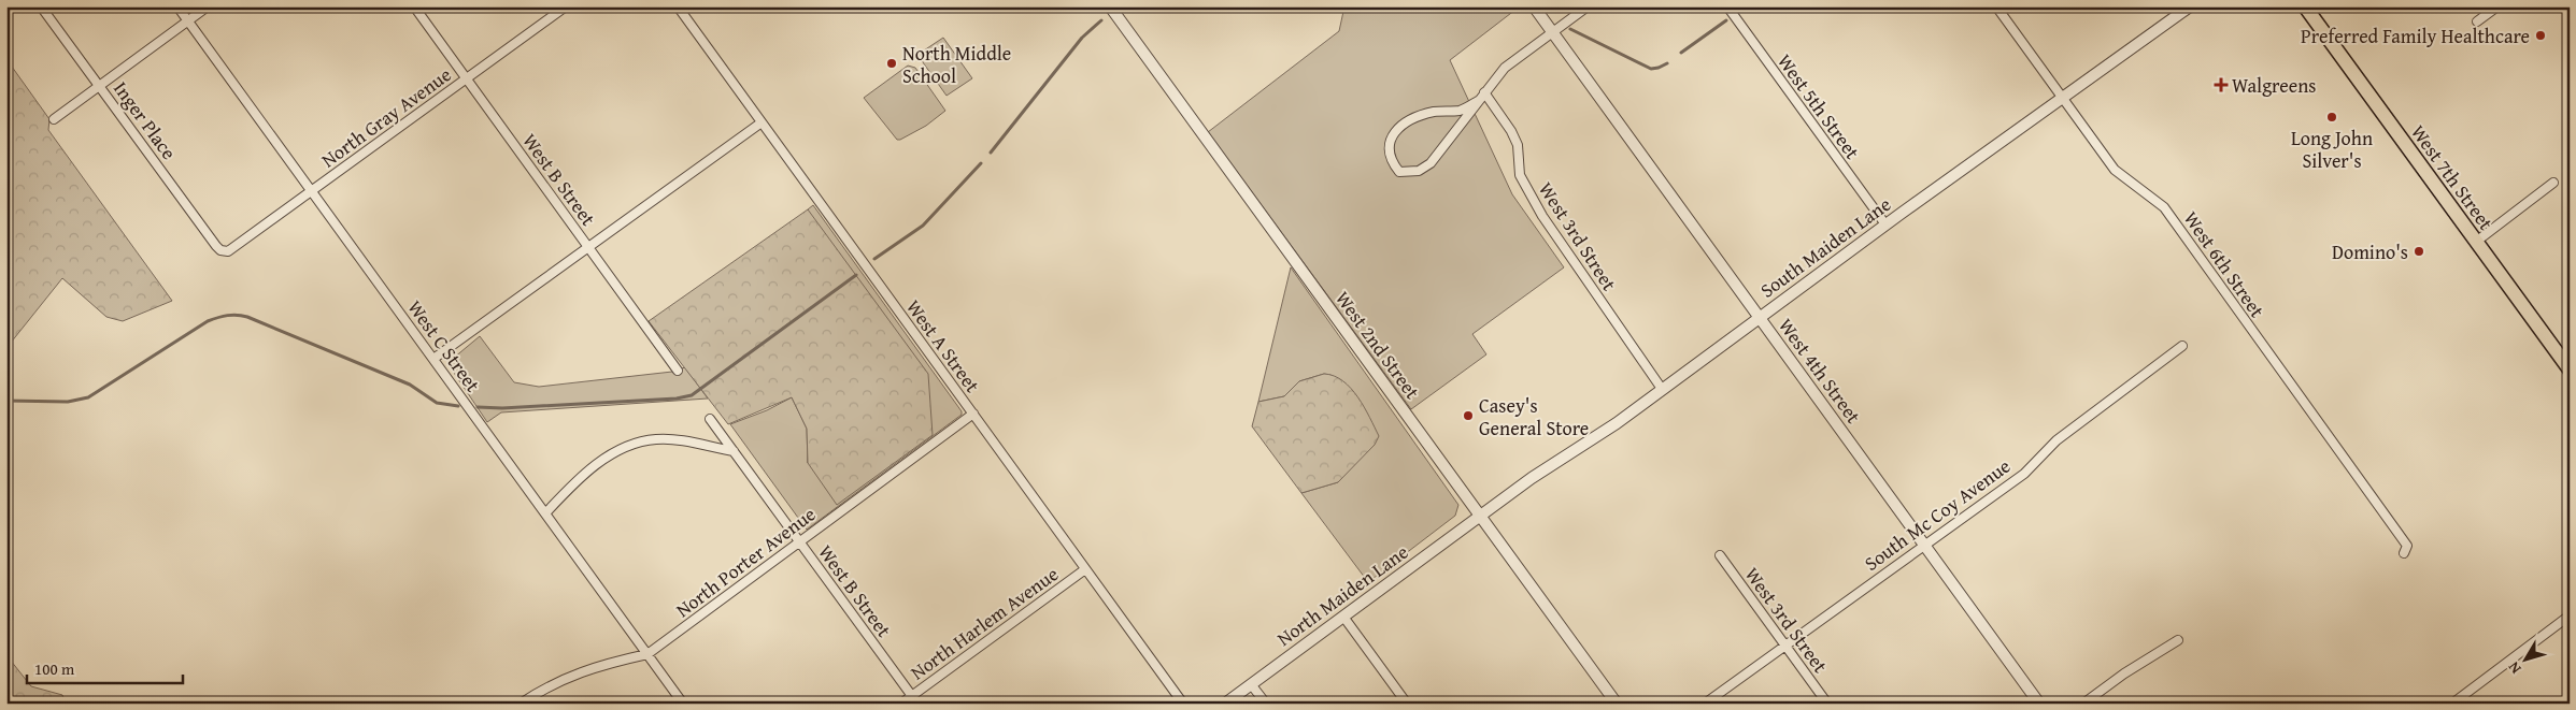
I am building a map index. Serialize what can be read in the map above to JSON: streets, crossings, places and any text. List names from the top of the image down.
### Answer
{
  "streets": {
    "main road": ["West 7th Street"],
    "street": [
      "West 5th Street",
      "North Gray Avenue",
      "Inger Place",
      "West B Street",
      "West 3rd Street",
      "South Maiden Lane",
      "West 6th Street",
      "West 2nd Street",
      "West C Street",
      "West A Street",
      "West 4th Street",
      "South Mc Coy Avenue",
      "North Porter Avenue",
      "North Maiden Lane",
      "North Harlem Avenue"
    ]
  },
  "crossings": [
    ["West 5th Street", "South Maiden Lane"],
    ["North Gray Avenue", "Inger Place"],
    ["North Gray Avenue", "West B Street"],
    ["North Gray Avenue", "West C Street"],
    ["West B Street", "North Porter Avenue"],
    ["West B Street", "North Harlem Avenue"],
    ["West 3rd Street", "South Maiden Lane"],
    ["West 3rd Street", "South Mc Coy Avenue"],
    ["South Maiden Lane", "West 6th Street"],
    ["South Maiden Lane", "West 2nd Street"],
    ["South Maiden Lane", "West 4th Street"],
    ["South Maiden Lane", "North Maiden Lane"],
    ["West 2nd Street", "North Maiden Lane"],
    ["West C Street", "North Porter Avenue"],
    ["West A Street", "North Porter Avenue"],
    ["West A Street", "North Harlem Avenue"],
    ["West 4th Street", "South Mc Coy Avenue"]
  ],
  "places": {
    "other": [
      "Preferred Family Healthcare",
      "North Middle School",
      "Long John Silver's",
      "Domino's",
      "Casey's General Store"
    ],
    "health": ["Walgreens"]
  },
  "scale_bar": "100 m",
  "north": "bottom left"
}
